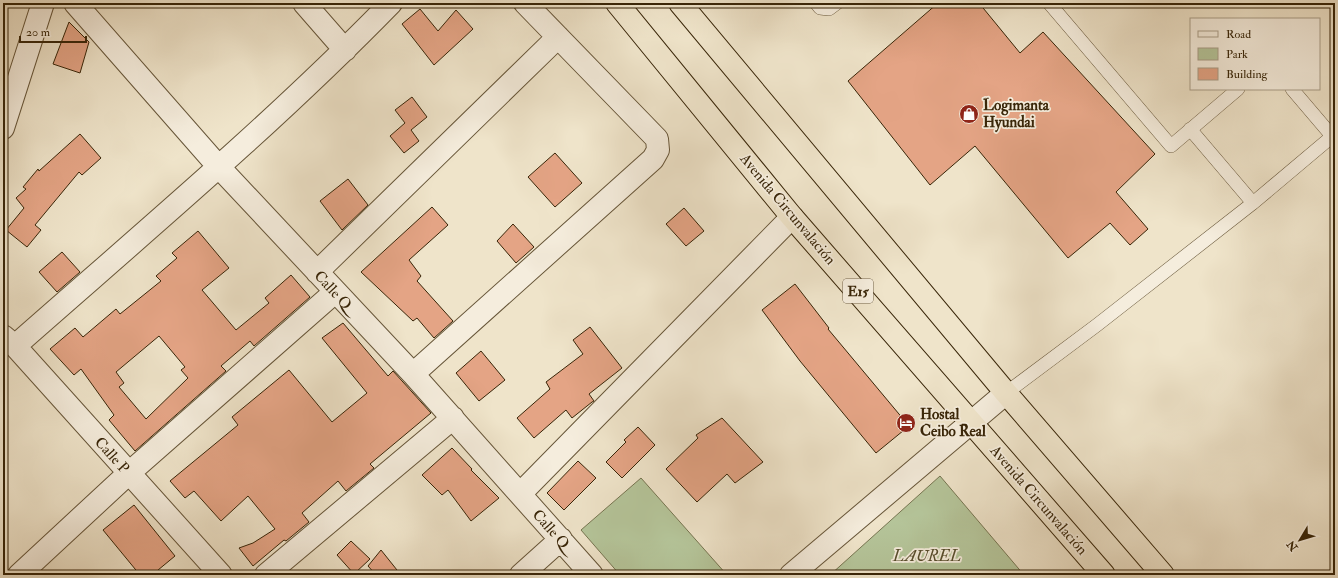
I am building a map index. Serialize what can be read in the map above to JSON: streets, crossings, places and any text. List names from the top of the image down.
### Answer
{
  "streets": {
    "highway": ["Avenida Circunvalación", "E15"],
    "street": ["Calle Q", "Calle P"]
  },
  "parks": ["LAUREL"],
  "places": {
    "shop": ["Logimanta Hyundai"],
    "hotel": ["Hostal Ceibo Real"]
  },
  "legend": ["Road", "Park", "Building"],
  "scale_bar": "20 m",
  "north": "bottom left"
}
